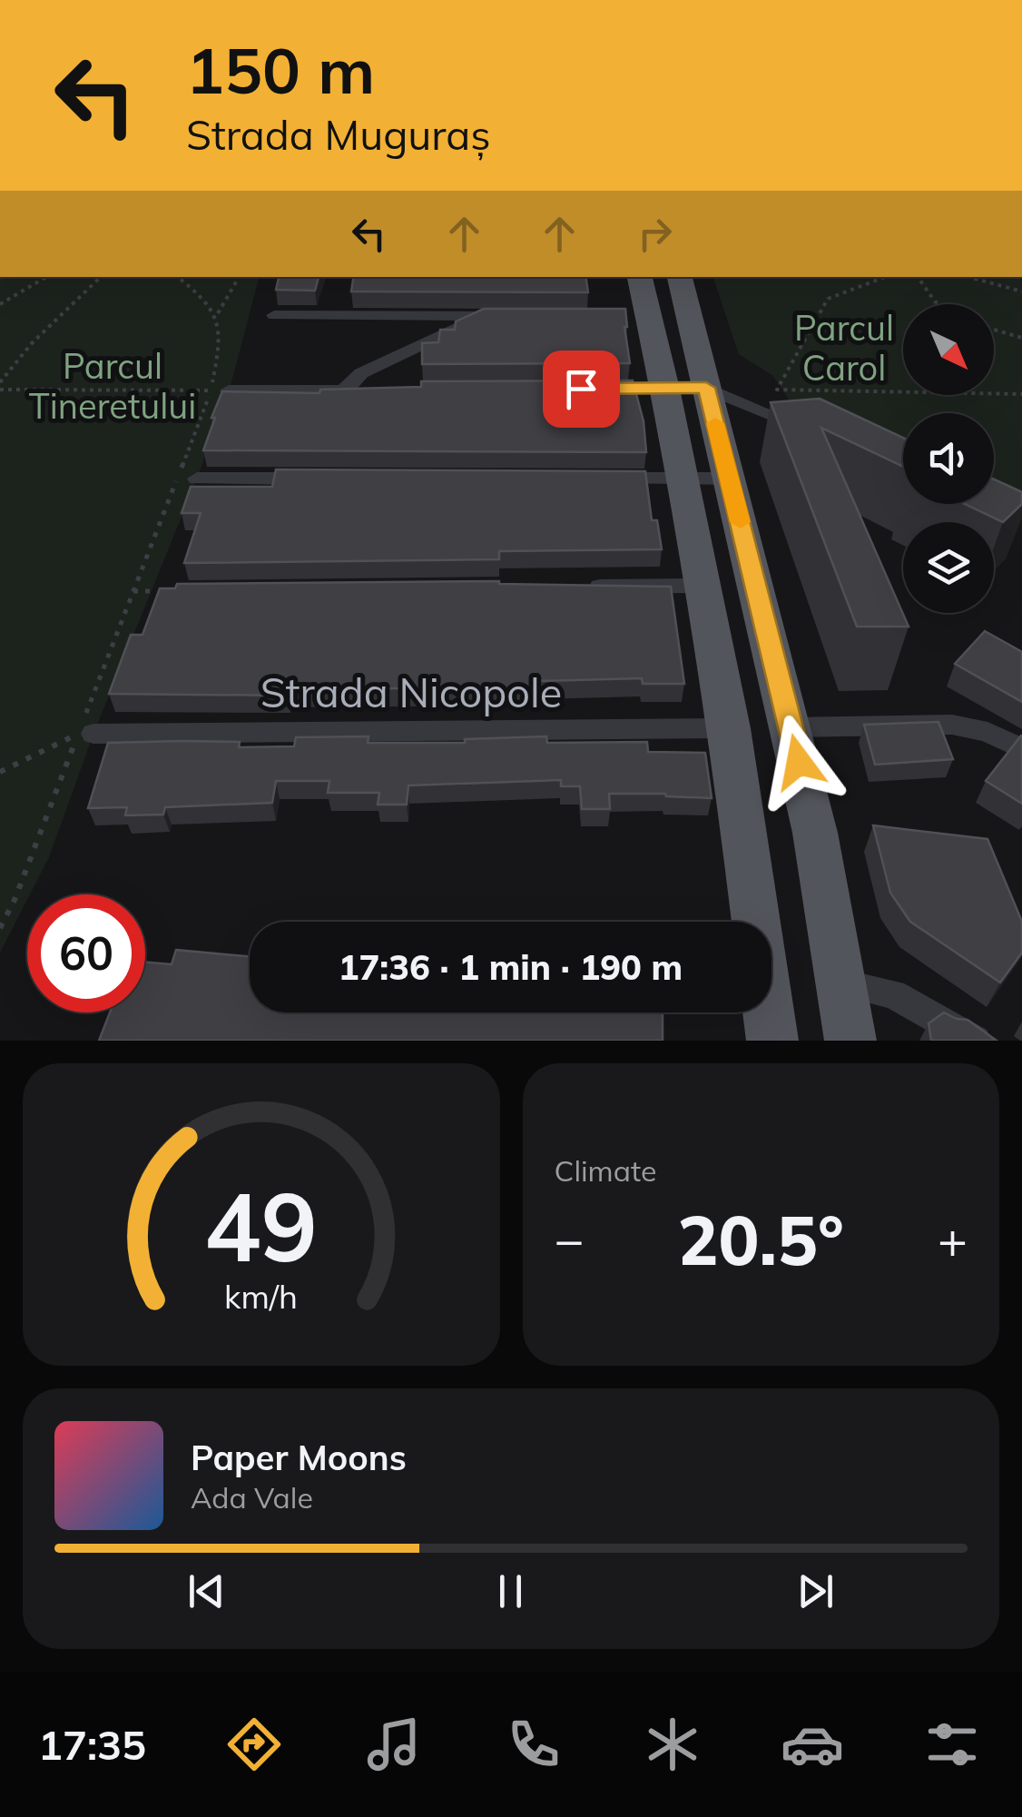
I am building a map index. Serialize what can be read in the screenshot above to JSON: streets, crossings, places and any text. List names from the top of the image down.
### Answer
{
  "streets": {
    "street": ["Strada Nicopole"]
  },
  "parks": ["Parcul Carol", "Parcul Tineretului"],
  "north": "bottom right",
  "page": {
    "turn": ["150 m", "Strada Muguraș"],
    "limit": "60",
    "trip": "17:36 · 1 min · 190 m",
    "tile": "Climate",
    "heat": ["−", "20.5°", "+"],
    "song": ["Paper Moons", "Ada Vale"],
    "tabs": "17:35",
    "gauge": ["49", "km/h"]
  }
}
